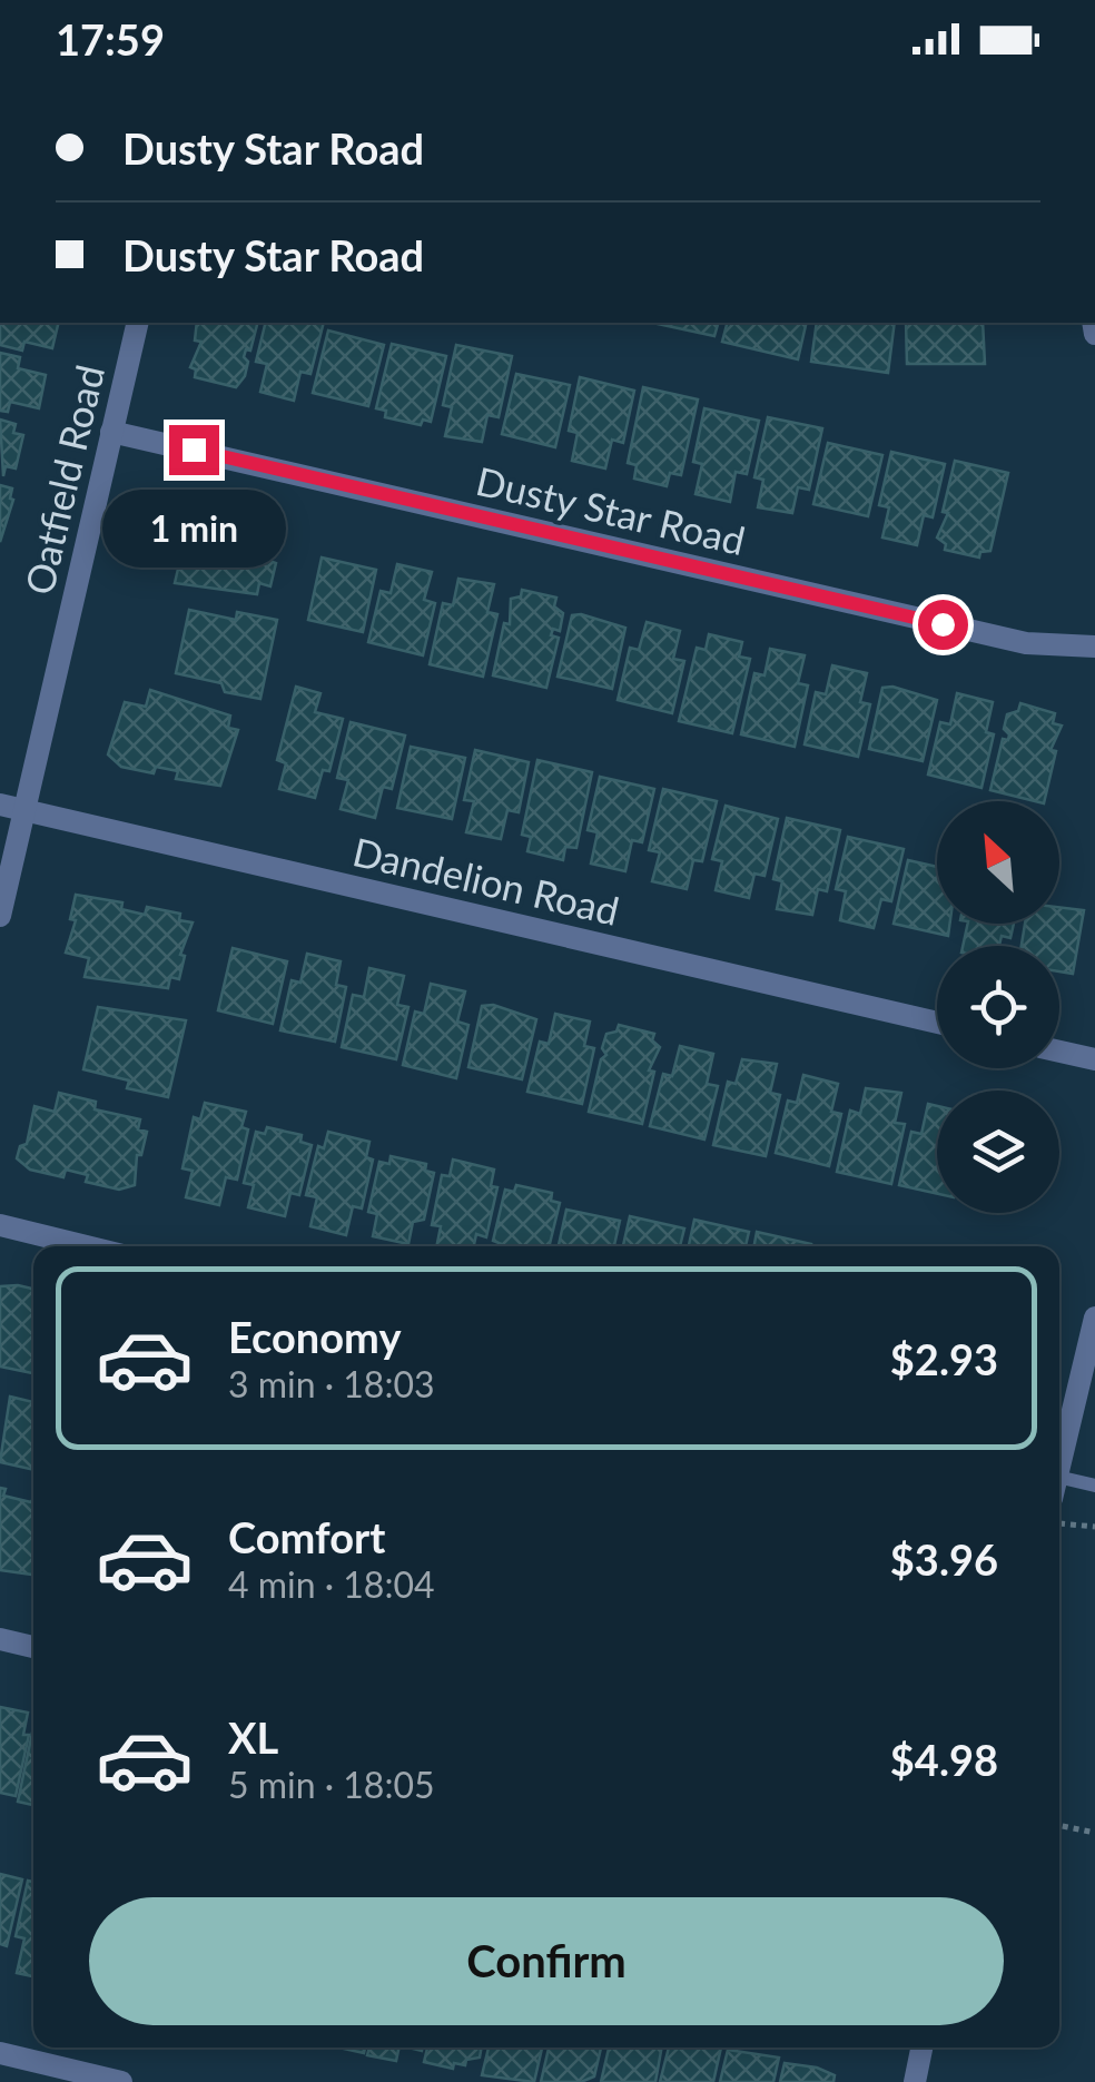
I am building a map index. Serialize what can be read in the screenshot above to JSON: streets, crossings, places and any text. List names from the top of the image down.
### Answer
{
  "streets": {
    "street": ["Oatfield Road", "Dusty Star Road", "Dandelion Road"]
  },
  "crossings": [
    ["Oatfield Road", "Dusty Star Road"],
    ["Oatfield Road", "Dandelion Road"]
  ],
  "north": "top left",
  "page": {
    "status": "17:59",
    "banner": ["Dusty Star Road", "Dusty Star Road"],
    "bubble": "1 min",
    "list": [
      {
        "name": "Economy",
        "note": "3 min · 18:03",
        "value": "$2.93"
      },
      {
        "name": "Comfort",
        "note": "4 min · 18:04",
        "value": "$3.96"
      },
      {
        "name": "XL",
        "note": "5 min · 18:05",
        "value": "$4.98"
      }
    ],
    "buttons": "Confirm"
  }
}
